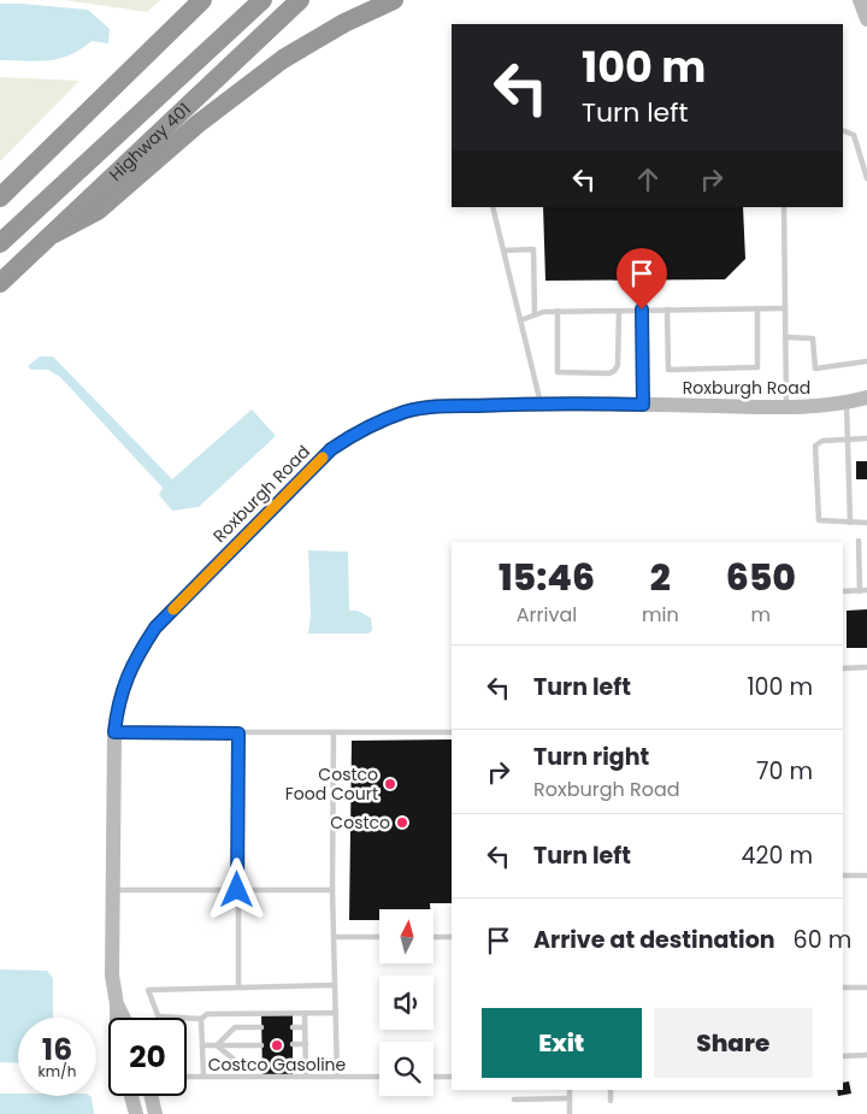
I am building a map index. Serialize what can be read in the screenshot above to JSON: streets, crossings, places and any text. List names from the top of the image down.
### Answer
{
  "streets": {
    "highway": ["Highway 401"],
    "street": ["Roxburgh Road"]
  },
  "places": ["Costco Food Court", "Costco", "Costco Gasoline"],
  "north": "top",
  "page": {
    "turn": ["100 m", "Turn left"],
    "eta": [
      "15:46",
      "Arrival",
      "2",
      "min",
      "650",
      "m"
    ],
    "list": [
      {
        "name": "Turn left",
        "value": "100 m"
      },
      {
        "name": "Turn right",
        "note": "Roxburgh Road",
        "value": "70 m"
      },
      {
        "name": "Turn left",
        "value": "420 m"
      },
      {
        "name": "Arrive at destination",
        "value": "60 m"
      }
    ],
    "buttons": ["Exit", "Share"],
    "speed": "16 km/h",
    "limit": "20"
  }
}
